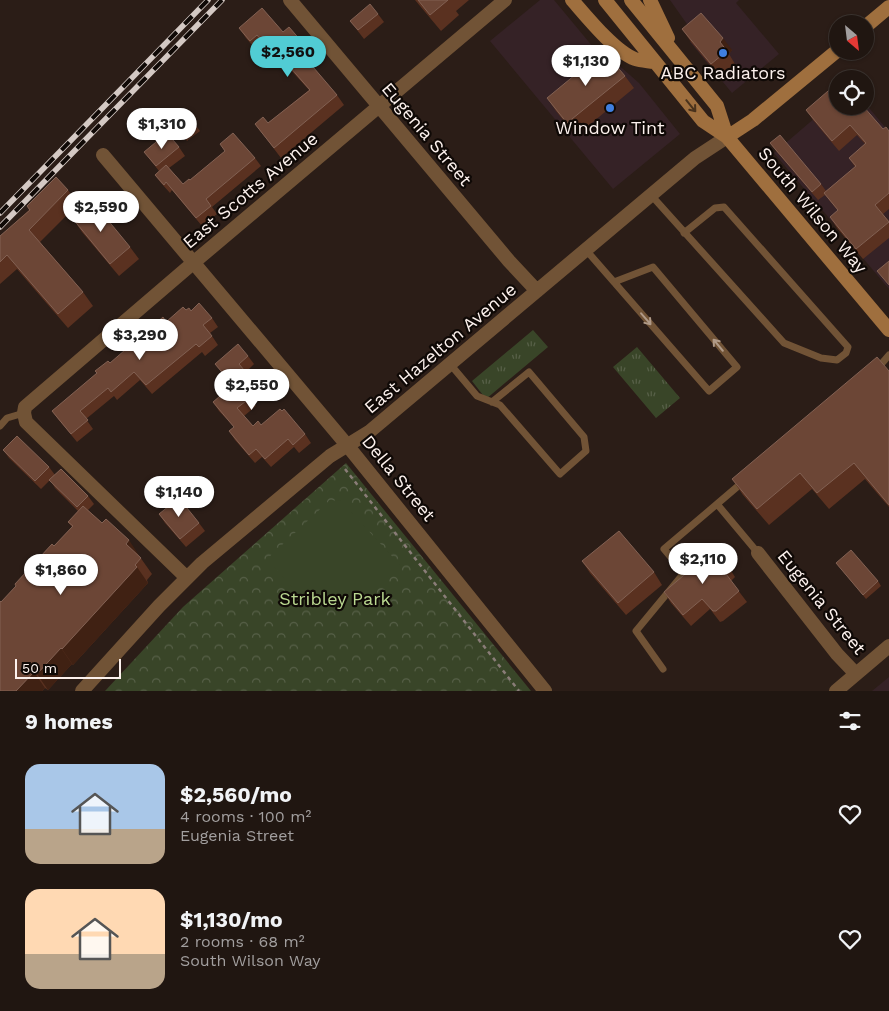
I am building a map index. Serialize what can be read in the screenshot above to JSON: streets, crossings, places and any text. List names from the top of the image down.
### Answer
{
  "streets": {
    "main road": ["South Wilson Way", "East Hazelton Avenue"],
    "street": ["Eugenia Street", "East Scotts Avenue", "Della Street"]
  },
  "crossings": [
    ["Eugenia Street", "East Scotts Avenue"],
    ["Eugenia Street", "East Hazelton Avenue"],
    ["East Scotts Avenue", "Della Street"],
    ["South Wilson Way", "East Hazelton Avenue"],
    ["East Hazelton Avenue", "Della Street"]
  ],
  "parks": ["Stribley Park"],
  "places": ["ABC Radiators", "Window Tint"],
  "scale_bar": "50 m",
  "north": "bottom right",
  "page": {
    "price": [
      "$2,560",
      "$1,130",
      "$1,310",
      "$2,590",
      "$3,290",
      "$2,550",
      "$1,140",
      "$2,110",
      "$1,860"
    ],
    "scale": "50 m",
    "heading": "9 homes",
    "list": [
      {
        "name": "$2,560/mo",
        "note": "4 rooms · 100 m² · Eugenia Street"
      },
      {
        "name": "$1,130/mo",
        "note": "2 rooms · 68 m² · South Wilson Way"
      }
    ]
  }
}
